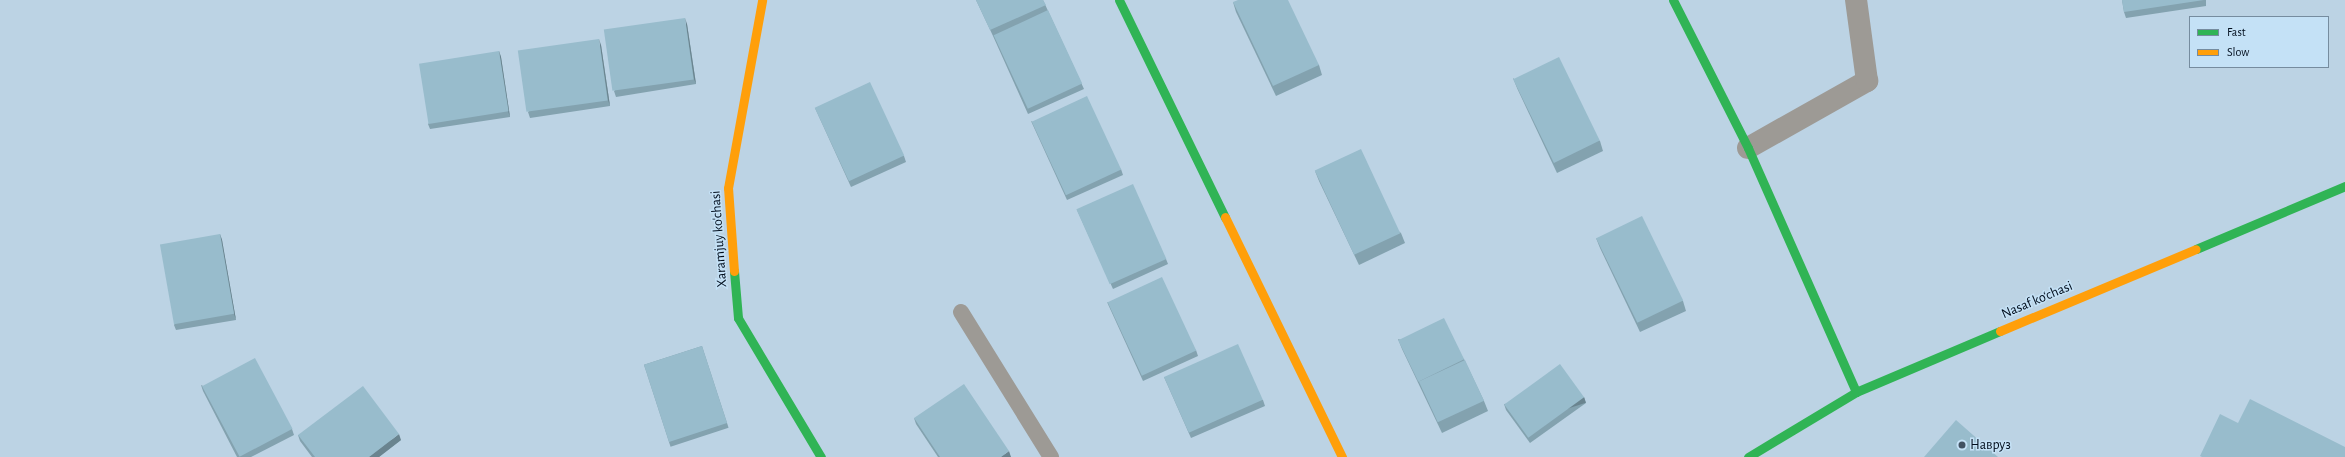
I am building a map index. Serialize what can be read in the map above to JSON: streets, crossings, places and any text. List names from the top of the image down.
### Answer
{
  "streets": {
    "street": ["Xaramjuy ko'chasi", "Nasaf ko‘chasi"]
  },
  "places": ["Навруз"],
  "legend": ["Fast", "Slow"]
}
